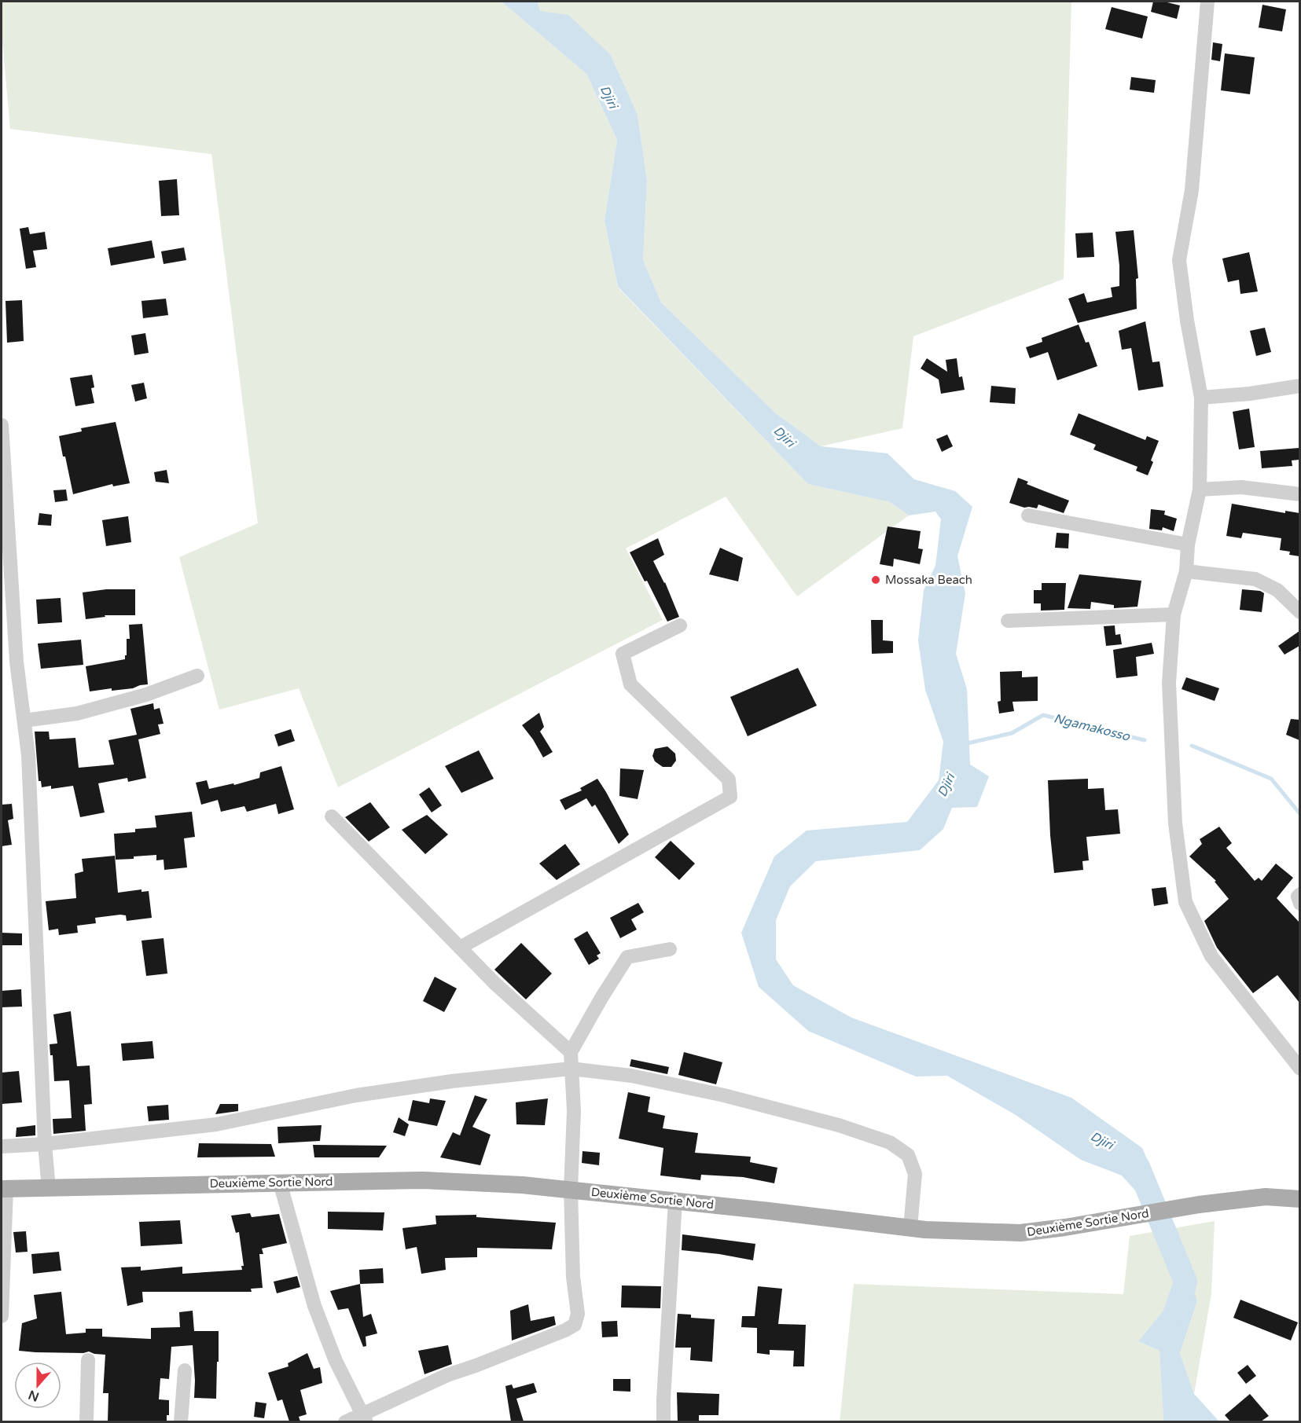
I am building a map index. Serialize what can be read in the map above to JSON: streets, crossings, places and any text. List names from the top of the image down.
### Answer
{
  "streets": {
    "main road": ["Deuxième Sortie Nord"]
  },
  "water": ["Djiri", "Ngamakosso"],
  "places": ["Mossaka Beach"],
  "north": "bottom"
}
